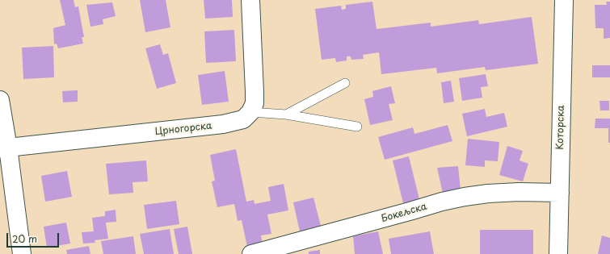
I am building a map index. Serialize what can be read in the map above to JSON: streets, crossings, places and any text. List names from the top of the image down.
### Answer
{
  "streets": {
    "street": ["Которска", "Црногорска", "Бокељска"]
  },
  "crossings": [
    ["Которска", "Бокељска"]
  ],
  "scale_bar": "20 m"
}
